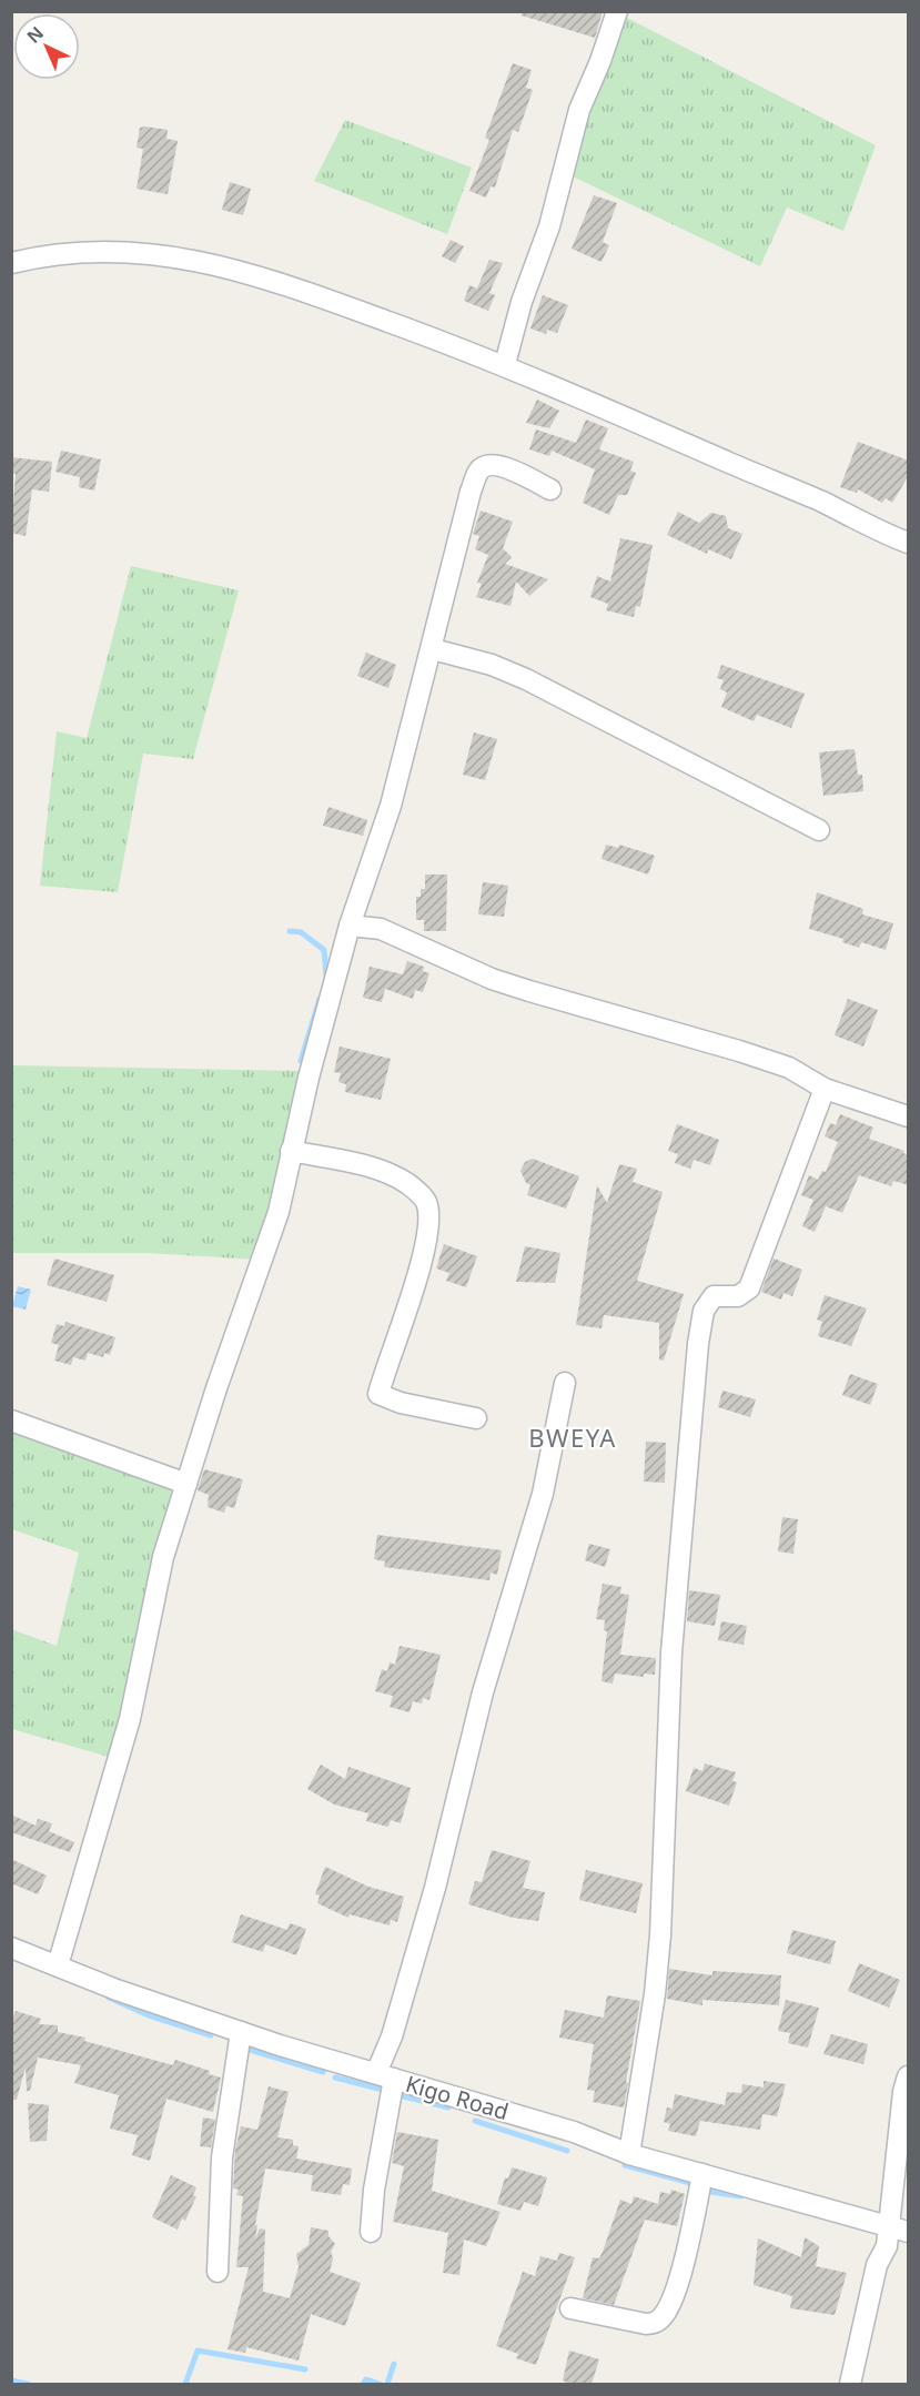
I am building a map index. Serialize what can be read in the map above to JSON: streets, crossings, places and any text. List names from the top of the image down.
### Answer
{
  "streets": {
    "street": ["Kigo Road"]
  },
  "districts": ["BWEYA"],
  "north": "top left"
}
